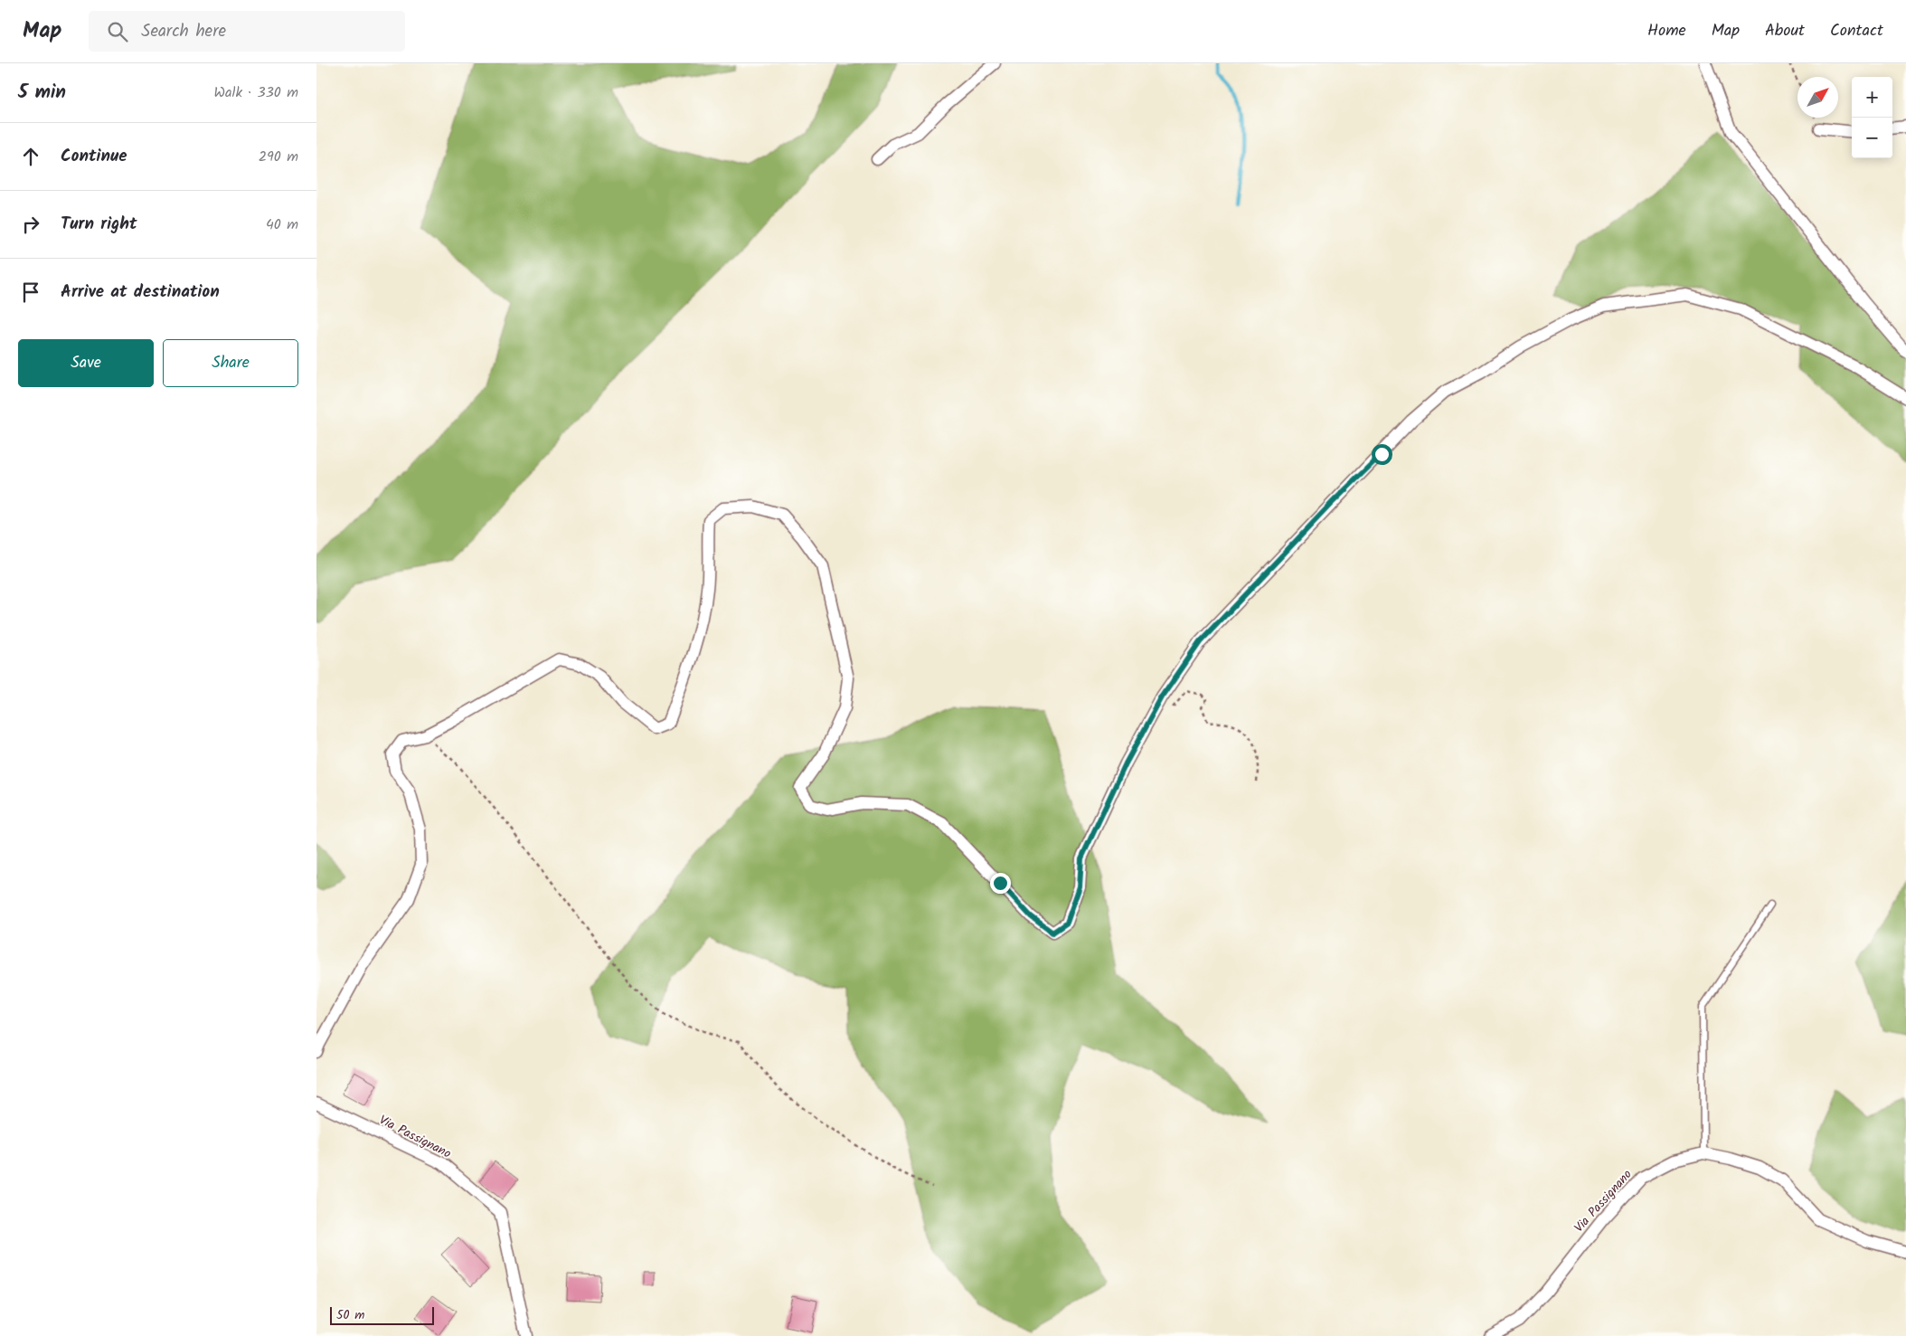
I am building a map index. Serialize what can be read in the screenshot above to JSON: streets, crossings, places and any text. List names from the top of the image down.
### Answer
{
  "streets": {
    "street": ["Via Passignano"]
  },
  "scale_bar": "50 m",
  "north": "top right",
  "page": {
    "header": "Map",
    "search": "Search here",
    "nav": [
      "Home",
      "Map",
      "About",
      "Contact"
    ],
    "heading": ["5 min", "Walk · 330 m"],
    "map_buttons": ["+", "−"],
    "list": [
      ["Continue", "290 m"],
      ["Turn right", "40 m"],
      "Arrive at destination"
    ],
    "buttons": ["Save", "Share"],
    "scale": "50 m"
  }
}
